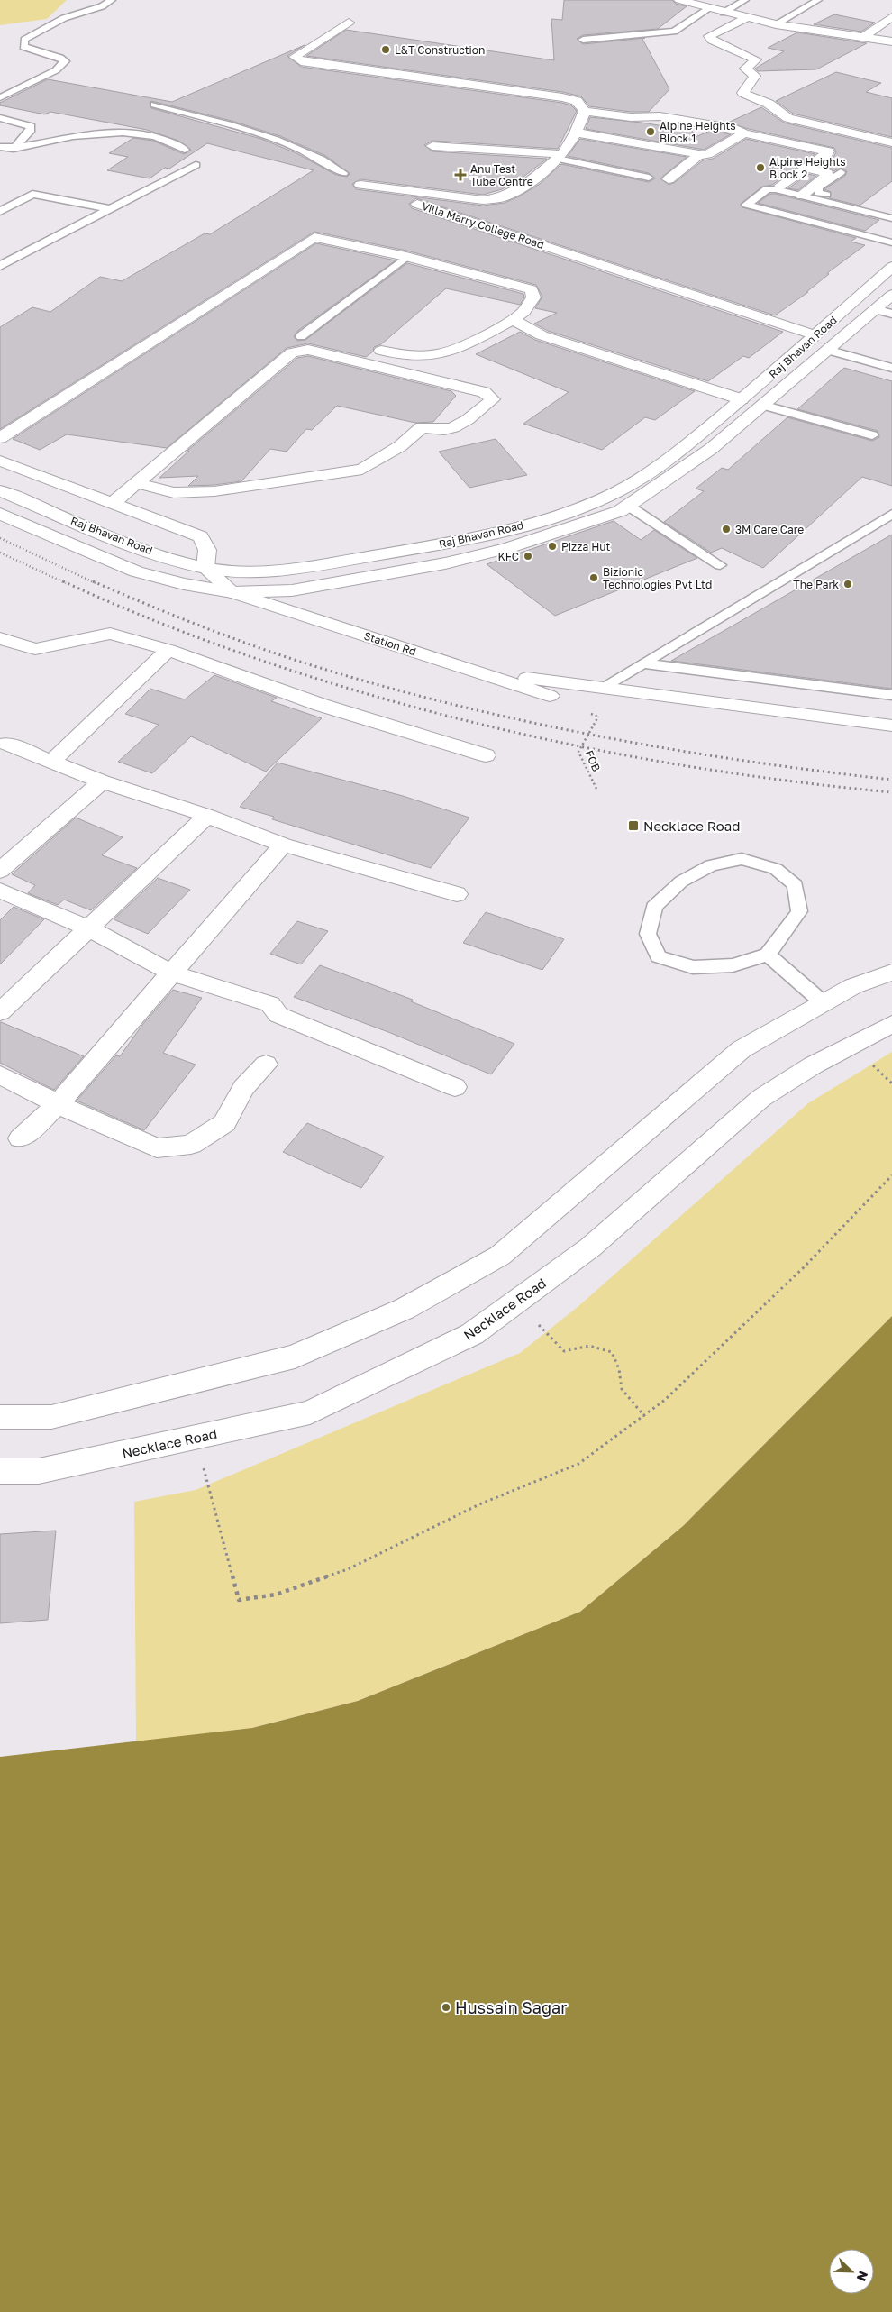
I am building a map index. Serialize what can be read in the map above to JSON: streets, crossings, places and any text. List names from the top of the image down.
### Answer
{
  "streets": {
    "street": [
      "Villa Marry College Road",
      "Raj Bhavan Road",
      "Station Rd",
      "Necklace Road"
    ],
    "path": ["FOB"]
  },
  "crossings": [
    ["Villa Marry College Road", "Raj Bhavan Road"],
    ["Raj Bhavan Road", "Station Rd"]
  ],
  "places": {
    "other": [
      "L&T Construction",
      "Alpine Heights Block 1",
      "Alpine Heights Block 2",
      "3M Care Care",
      "Pizza Hut",
      "KFC",
      "Bizionic Technologies Pvt Ltd",
      "The Park",
      "Hussain Sagar"
    ],
    "health": ["Anu Test Tube Centre"],
    "transit": ["Necklace Road"]
  },
  "north": "bottom right"
}
